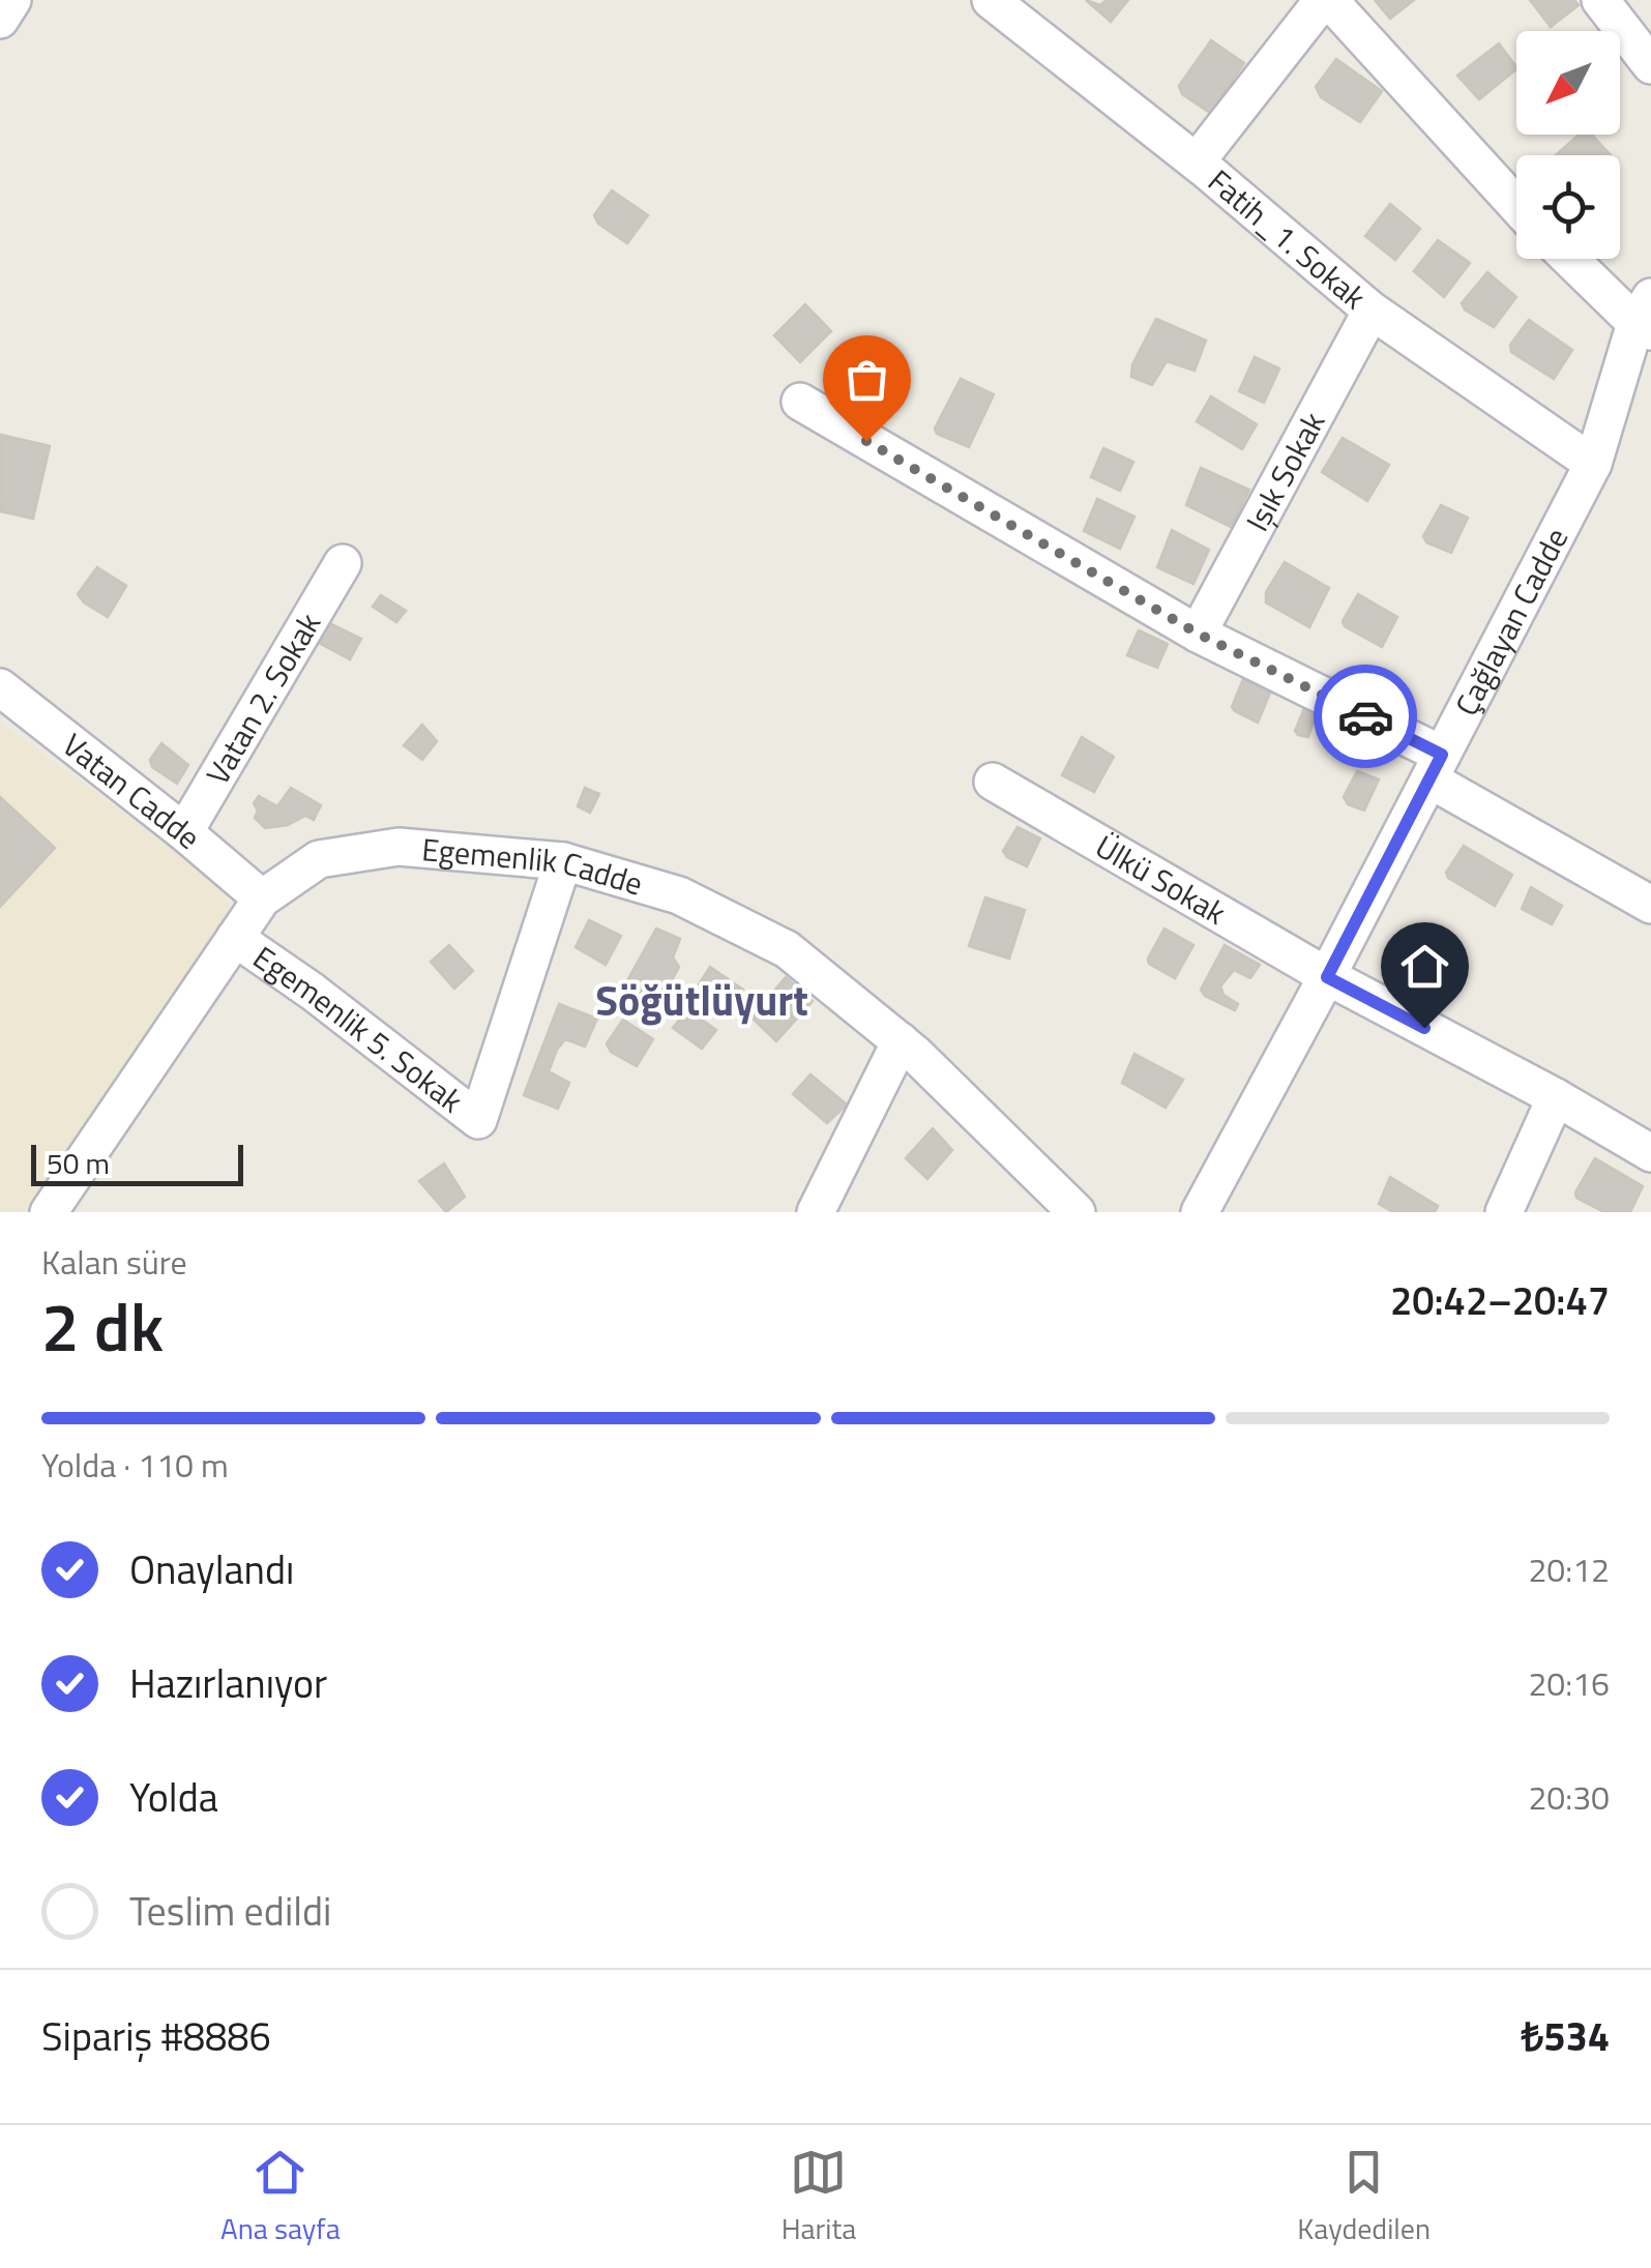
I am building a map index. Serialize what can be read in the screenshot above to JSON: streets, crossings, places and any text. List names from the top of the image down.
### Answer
{
  "streets": {
    "street": [
      "Fatih_1. Sokak",
      "Işık Sokak",
      "Çağlayan Cadde",
      "Vatan 2. Sokak",
      "Vatan Cadde",
      "Egemenlik Cadde",
      "Ülkü Sokak",
      "Egemenlik 5. Sokak"
    ]
  },
  "crossings": [
    ["Fatih_1. Sokak", "Işık Sokak"],
    ["Fatih_1. Sokak", "Çağlayan Cadde"],
    ["Çağlayan Cadde", "Ülkü Sokak"],
    ["Vatan 2. Sokak", "Vatan Cadde"],
    ["Vatan Cadde", "Egemenlik Cadde"],
    ["Egemenlik Cadde", "Egemenlik 5. Sokak"]
  ],
  "districts": ["Söğütlüyurt"],
  "scale_bar": "50 m",
  "north": "bottom left",
  "page": {
    "scale": "50 m",
    "heading": ["2 dk", "Kalan süre", "20:42–20:47"],
    "panel": ["Sipariş #8886", "₺534"],
    "bar": "Yolda · 110 m",
    "list": [
      ["Onaylandı", "20:12"],
      ["Hazırlanıyor", "20:16"],
      ["Yolda", "20:30"],
      "Teslim edildi"
    ],
    "tabs": ["Ana sayfa", "Harita", "Kaydedilen"]
  }
}
